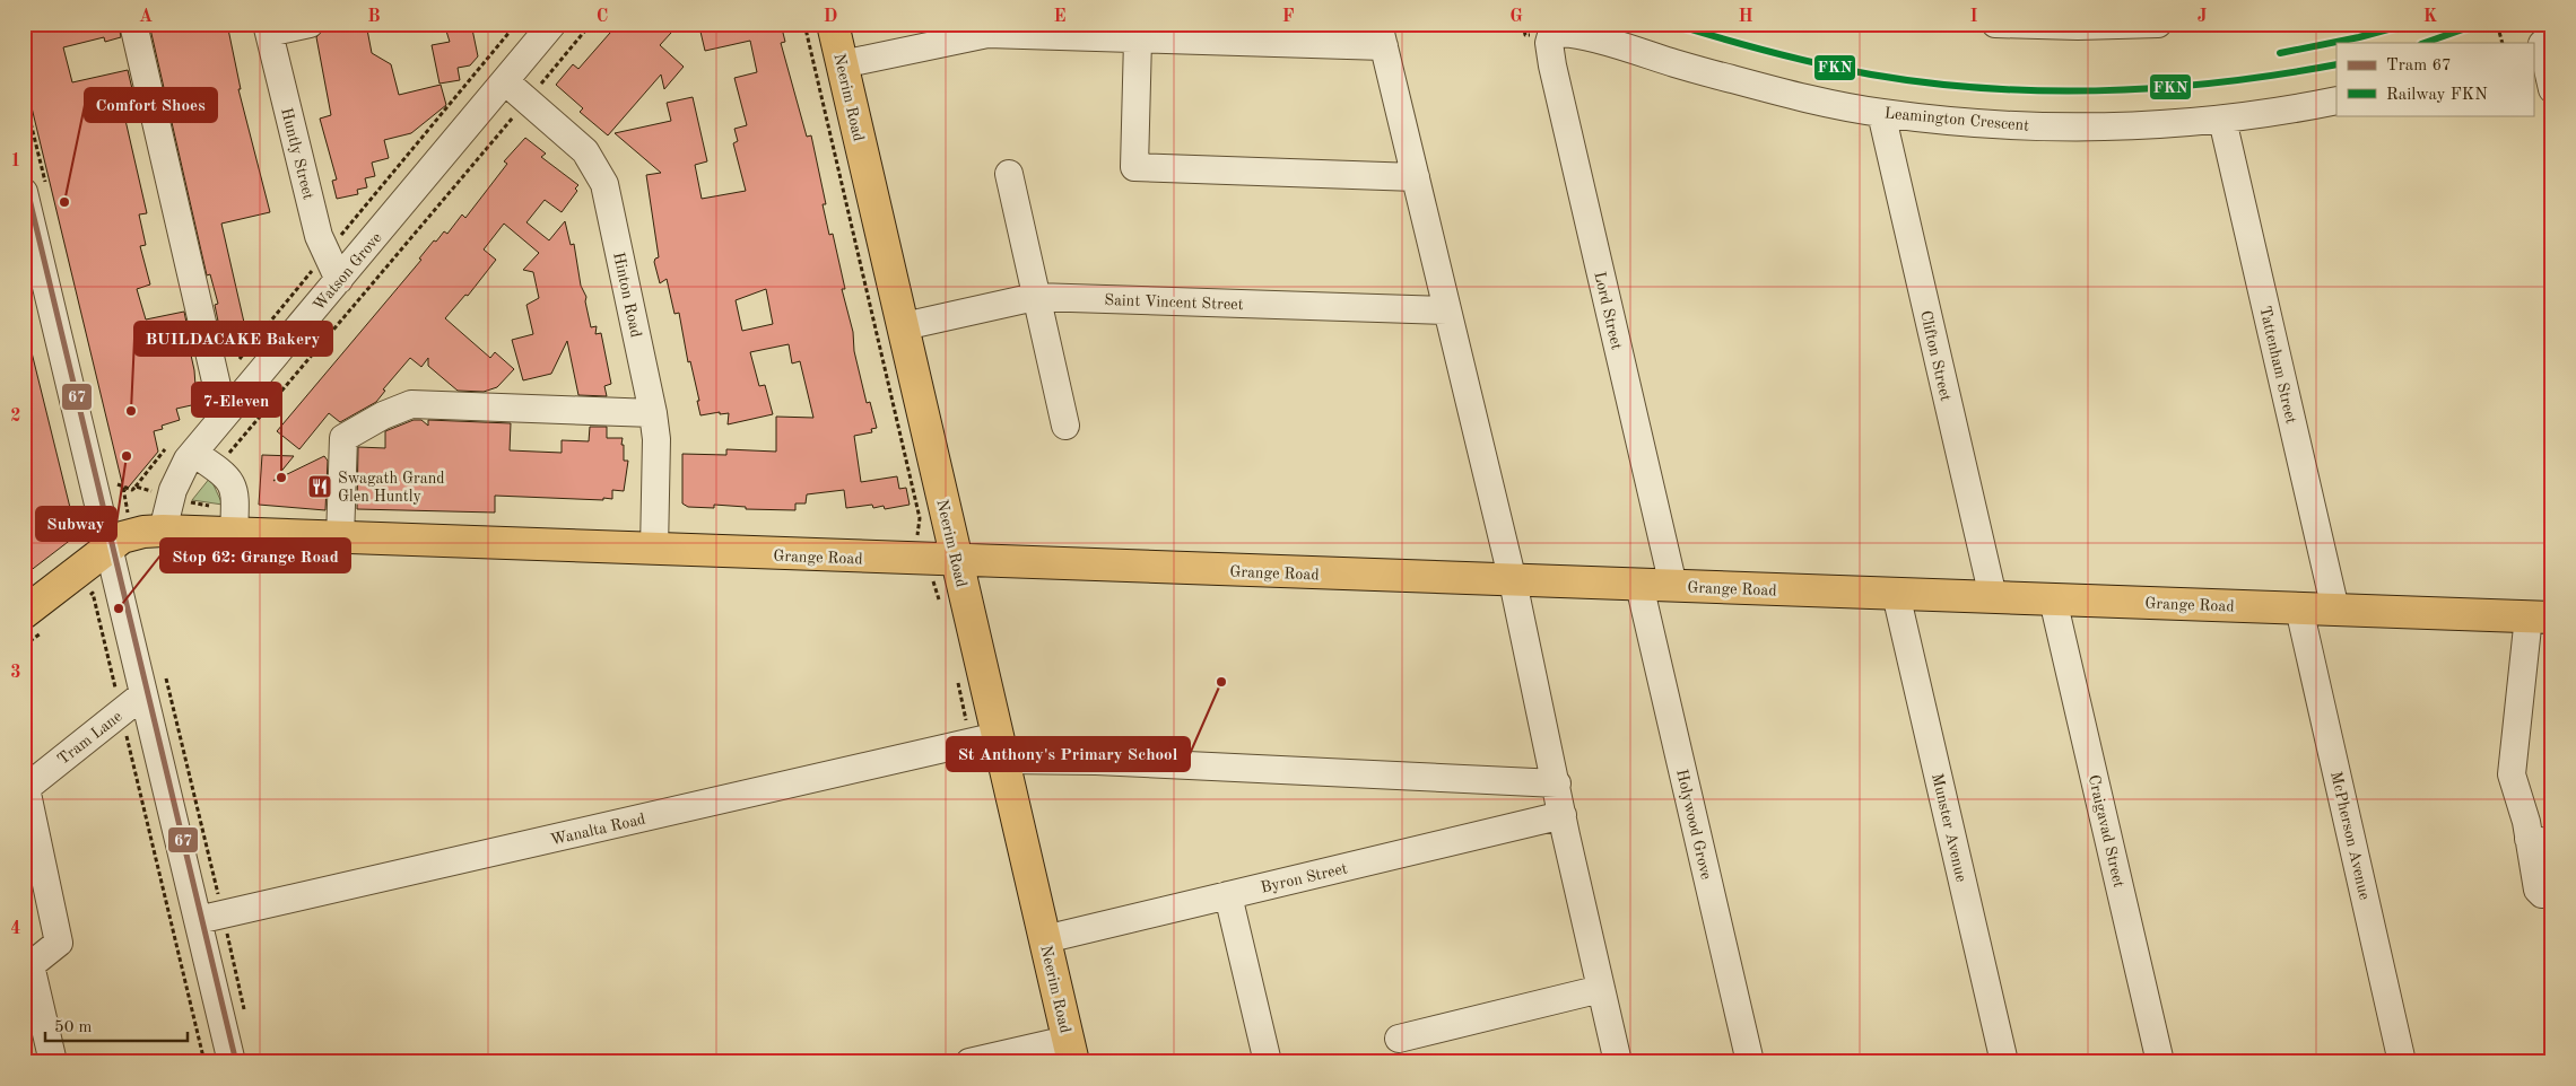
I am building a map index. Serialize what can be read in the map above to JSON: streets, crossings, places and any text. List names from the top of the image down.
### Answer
{
  "streets": {
    "main road": ["Neerim Road", "Grange Road"],
    "street": [
      "Leamington Crescent",
      "Huntly Street",
      "Watson Grove",
      "Hinton Road",
      "Saint Vincent Street",
      "Lord Street",
      "Clifton Street",
      "Tattenham Street",
      "Tram Lane",
      "Holywood Grove",
      "Munster Avenue",
      "Wanalta Road",
      "Craigavad Street",
      "McPherson Avenue",
      "Byron Street"
    ]
  },
  "crossings": [
    ["Neerim Road", "Saint Vincent Street"],
    ["Neerim Road", "Grange Road"],
    ["Neerim Road", "Wanalta Road"],
    ["Neerim Road", "Byron Street"],
    ["Leamington Crescent", "Lord Street"],
    ["Leamington Crescent", "Clifton Street"],
    ["Leamington Crescent", "Tattenham Street"],
    ["Huntly Street", "Watson Grove"],
    ["Watson Grove", "Hinton Road"],
    ["Watson Grove", "Grange Road"],
    ["Hinton Road", "Grange Road"],
    ["Lord Street", "Grange Road"],
    ["Clifton Street", "Grange Road"],
    ["Tattenham Street", "Grange Road"],
    ["Grange Road", "Holywood Grove"],
    ["Grange Road", "Munster Avenue"],
    ["Grange Road", "Craigavad Street"],
    ["Grange Road", "McPherson Avenue"]
  ],
  "places": {
    "other": [
      "Comfort Shoes",
      "BUILDACAKE Bakery",
      "Subway",
      "7-Eleven",
      "Stop 62: Grange Road",
      "St Anthony's Primary School"
    ],
    "restaurant": ["Swagath Grand Glen Huntly"]
  },
  "lines": ["rail line FKN", "tram line 67"],
  "legend": ["Tram 67", "Railway FKN"],
  "scale_bar": "50 m",
  "grid": {
    "columns": [
      "A",
      "B",
      "C",
      "D",
      "E",
      "F",
      "G",
      "H",
      "I",
      "J",
      "K"
    ],
    "rows": [
      "1",
      "2",
      "3",
      "4"
    ]
  }
}
